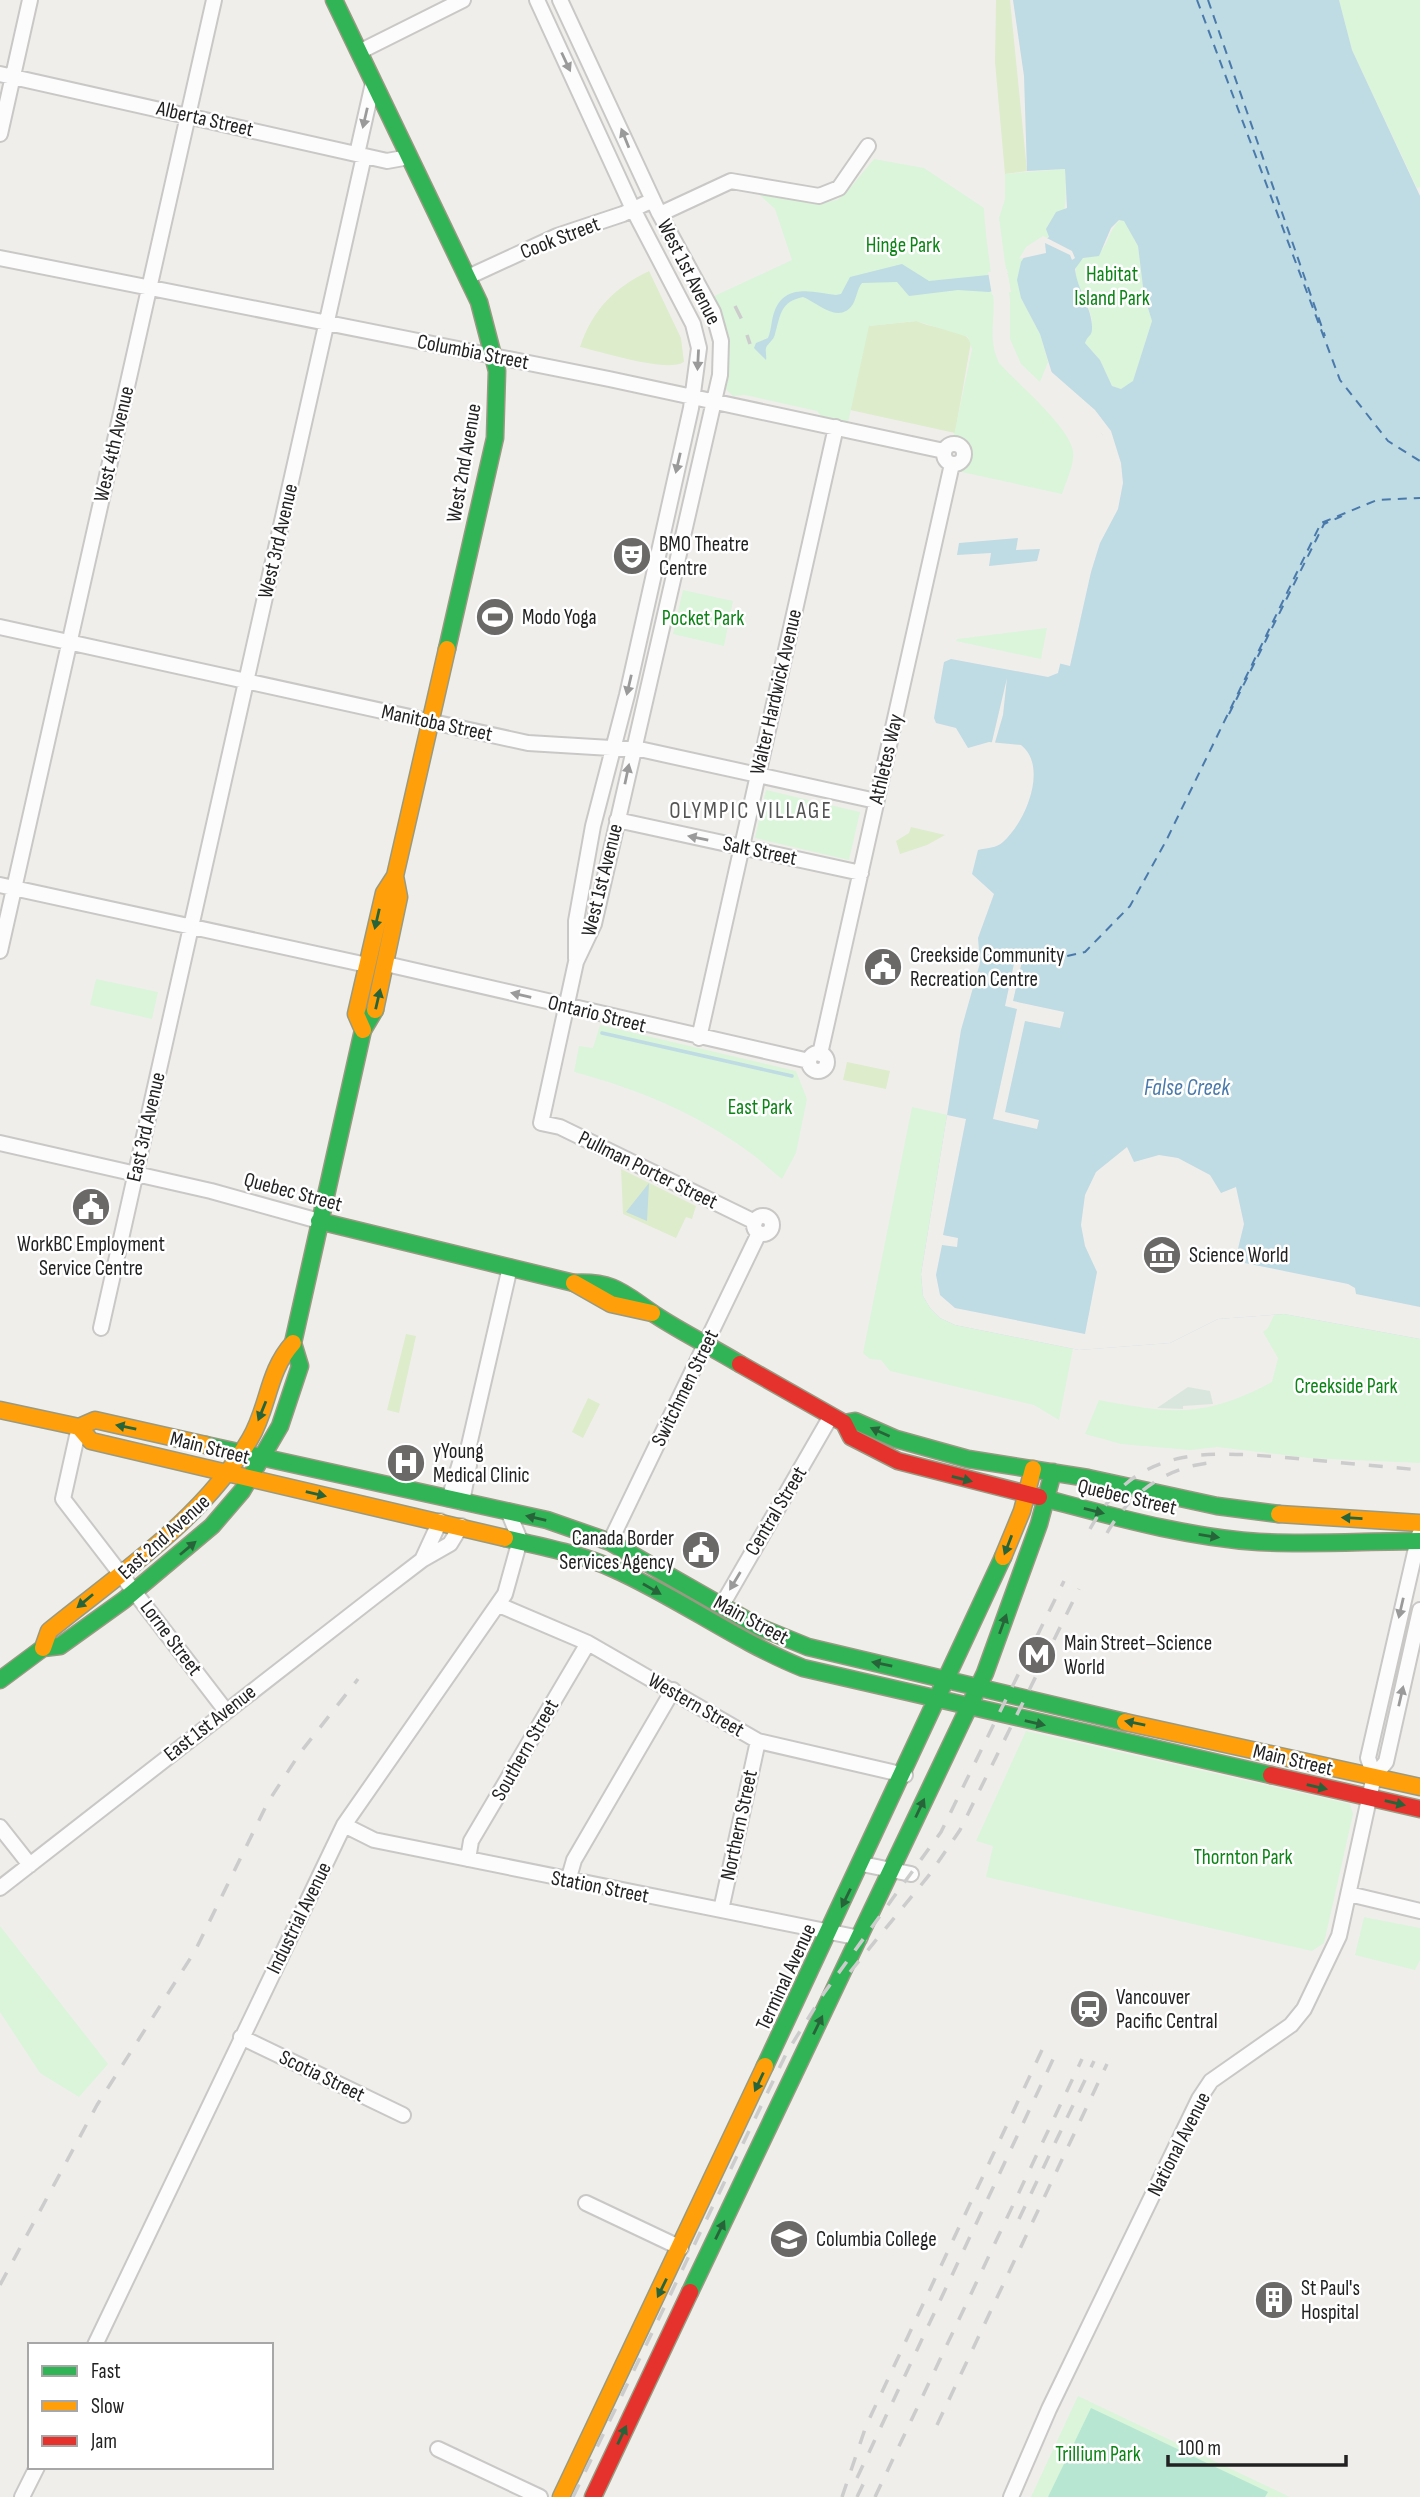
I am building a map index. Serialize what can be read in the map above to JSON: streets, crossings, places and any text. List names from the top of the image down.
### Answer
{
  "streets": {
    "main road": [
      "West 2nd Avenue",
      "Quebec Street",
      "Main Street",
      "East 2nd Avenue",
      "Terminal Avenue"
    ],
    "street": [
      "Alberta Street",
      "Cook Street",
      "West 1st Avenue",
      "Columbia Street",
      "West 4th Avenue",
      "West 3rd Avenue",
      "Walter Hardwick Avenue",
      "Manitoba Street",
      "Athletes Way",
      "Salt Street",
      "Ontario Street",
      "East 3rd Avenue",
      "Pullman Porter Street",
      "Switchmen Street",
      "Central Street",
      "Lorne Street",
      "Western Street",
      "East 1st Avenue",
      "Southern Street",
      "Northern Street",
      "Station Street",
      "Industrial Avenue",
      "Scotia Street",
      "National Avenue"
    ]
  },
  "crossings": [
    ["Alberta Street", "West 4th Avenue"],
    ["Alberta Street", "West 2nd Avenue"],
    ["Alberta Street", "West 3rd Avenue"],
    ["Cook Street", "West 1st Avenue"],
    ["Cook Street", "West 2nd Avenue"],
    ["West 1st Avenue", "Columbia Street"],
    ["West 1st Avenue", "Manitoba Street"],
    ["West 1st Avenue", "Salt Street"],
    ["Columbia Street", "West 4th Avenue"],
    ["Columbia Street", "West 2nd Avenue"],
    ["Columbia Street", "West 3rd Avenue"],
    ["Columbia Street", "Walter Hardwick Avenue"],
    ["Columbia Street", "Athletes Way"],
    ["West 4th Avenue", "Manitoba Street"],
    ["West 2nd Avenue", "West 3rd Avenue"],
    ["West 2nd Avenue", "Manitoba Street"],
    ["West 2nd Avenue", "Ontario Street"],
    ["West 2nd Avenue", "East 2nd Avenue"],
    ["West 3rd Avenue", "Manitoba Street"],
    ["West 3rd Avenue", "East 3rd Avenue"],
    ["Walter Hardwick Avenue", "Manitoba Street"],
    ["Walter Hardwick Avenue", "Salt Street"],
    ["Walter Hardwick Avenue", "Ontario Street"],
    ["Manitoba Street", "Athletes Way"],
    ["Athletes Way", "Salt Street"],
    ["Athletes Way", "Ontario Street"],
    ["Ontario Street", "Pullman Porter Street"],
    ["Ontario Street", "East 2nd Avenue"],
    ["East 3rd Avenue", "Quebec Street"],
    ["Pullman Porter Street", "Switchmen Street"],
    ["Quebec Street", "Switchmen Street"],
    ["Quebec Street", "Central Street"],
    ["Quebec Street", "East 2nd Avenue"],
    ["Quebec Street", "Terminal Avenue"],
    ["Quebec Street", "National Avenue"],
    ["Switchmen Street", "Main Street"],
    ["Main Street", "Central Street"],
    ["Main Street", "East 2nd Avenue"],
    ["Main Street", "Lorne Street"],
    ["Main Street", "East 1st Avenue"],
    ["Main Street", "Industrial Avenue"],
    ["Main Street", "Terminal Avenue"],
    ["Main Street", "National Avenue"],
    ["East 2nd Avenue", "Lorne Street"],
    ["Lorne Street", "East 1st Avenue"],
    ["Western Street", "Southern Street"],
    ["Western Street", "Northern Street"],
    ["Western Street", "Industrial Avenue"],
    ["Western Street", "Terminal Avenue"],
    ["Southern Street", "Station Street"],
    ["Northern Street", "Station Street"],
    ["Station Street", "Industrial Avenue"],
    ["Station Street", "Terminal Avenue"],
    ["Industrial Avenue", "Scotia Street"]
  ],
  "one_way": ["Salt Street", "Ontario Street", "Central Street"],
  "districts": ["OLYMPIC VILLAGE"],
  "water": ["False Creek"],
  "parks": [
    "Hinge Park",
    "Habitat Island Park",
    "Pocket Park",
    "East Park",
    "Creekside Park",
    "Thornton Park",
    "Trillium Park"
  ],
  "places": {
    "theatre": ["BMO Theatre Centre"],
    "sports": ["Modo Yoga"],
    "public building": ["Creekside Community Recreation Centre", "WorkBC Employment Service Centre", "Canada Border Services Agency"],
    "museum": ["Science World"],
    "hospital": ["yYoung Medical Clinic"],
    "metro station": ["Main Street–Science World"],
    "station": ["Vancouver Pacific Central"],
    "school or university": ["Columbia College"],
    "building": ["St Paul's Hospital"]
  },
  "legend": ["Fast", "Slow", "Jam"],
  "scale_bar": "100 m"
}
